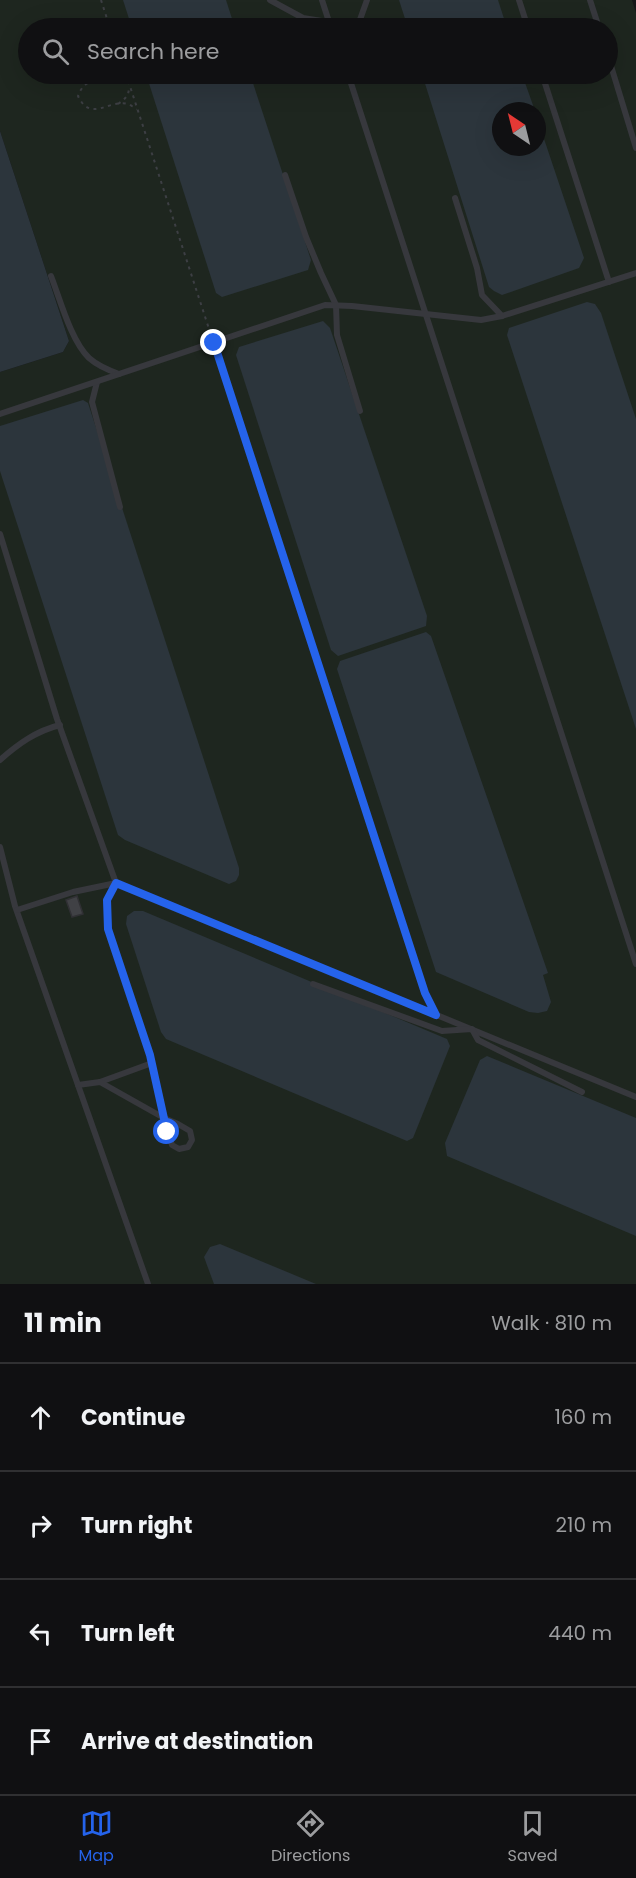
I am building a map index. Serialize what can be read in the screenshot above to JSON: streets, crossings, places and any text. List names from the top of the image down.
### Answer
{
  "north": "top left",
  "page": {
    "search": "Search here",
    "heading": ["11 min", "Walk · 810 m"],
    "list": [
      ["Continue", "160 m"],
      ["Turn right", "210 m"],
      ["Turn left", "440 m"],
      "Arrive at destination"
    ],
    "nav": ["Map", "Directions", "Saved"]
  }
}
